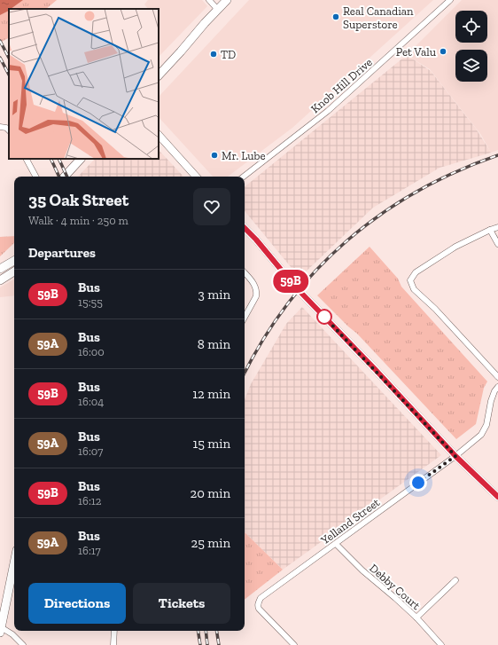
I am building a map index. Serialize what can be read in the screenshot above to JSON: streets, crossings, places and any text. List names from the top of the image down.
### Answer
{
  "streets": {
    "street": ["Knob Hill Drive", "Yelland Street", "Debby Court"]
  },
  "crossings": [
    ["Yelland Street", "Debby Court"]
  ],
  "places": [
    "Real Canadian Superstore",
    "Pet Valu",
    "TD",
    "Mr. Lube"
  ],
  "lines": ["bus line 59B"],
  "page": {
    "on_map": "59B",
    "heading": [
      ["35 Oak Street", "Walk · 4 min · 250 m"],
      "Departures"
    ],
    "list": [
      {
        "mark": "59B",
        "name": "Bus",
        "note": "15:55",
        "value": "3 min"
      },
      {
        "mark": "59A",
        "name": "Bus",
        "note": "16:00",
        "value": "8 min"
      },
      {
        "mark": "59B",
        "name": "Bus",
        "note": "16:04",
        "value": "12 min"
      },
      {
        "mark": "59A",
        "name": "Bus",
        "note": "16:07",
        "value": "15 min"
      },
      {
        "mark": "59B",
        "name": "Bus",
        "note": "16:12",
        "value": "20 min"
      },
      {
        "mark": "59A",
        "name": "Bus",
        "note": "16:17",
        "value": "25 min"
      }
    ],
    "buttons": ["Directions", "Tickets"]
  }
}
